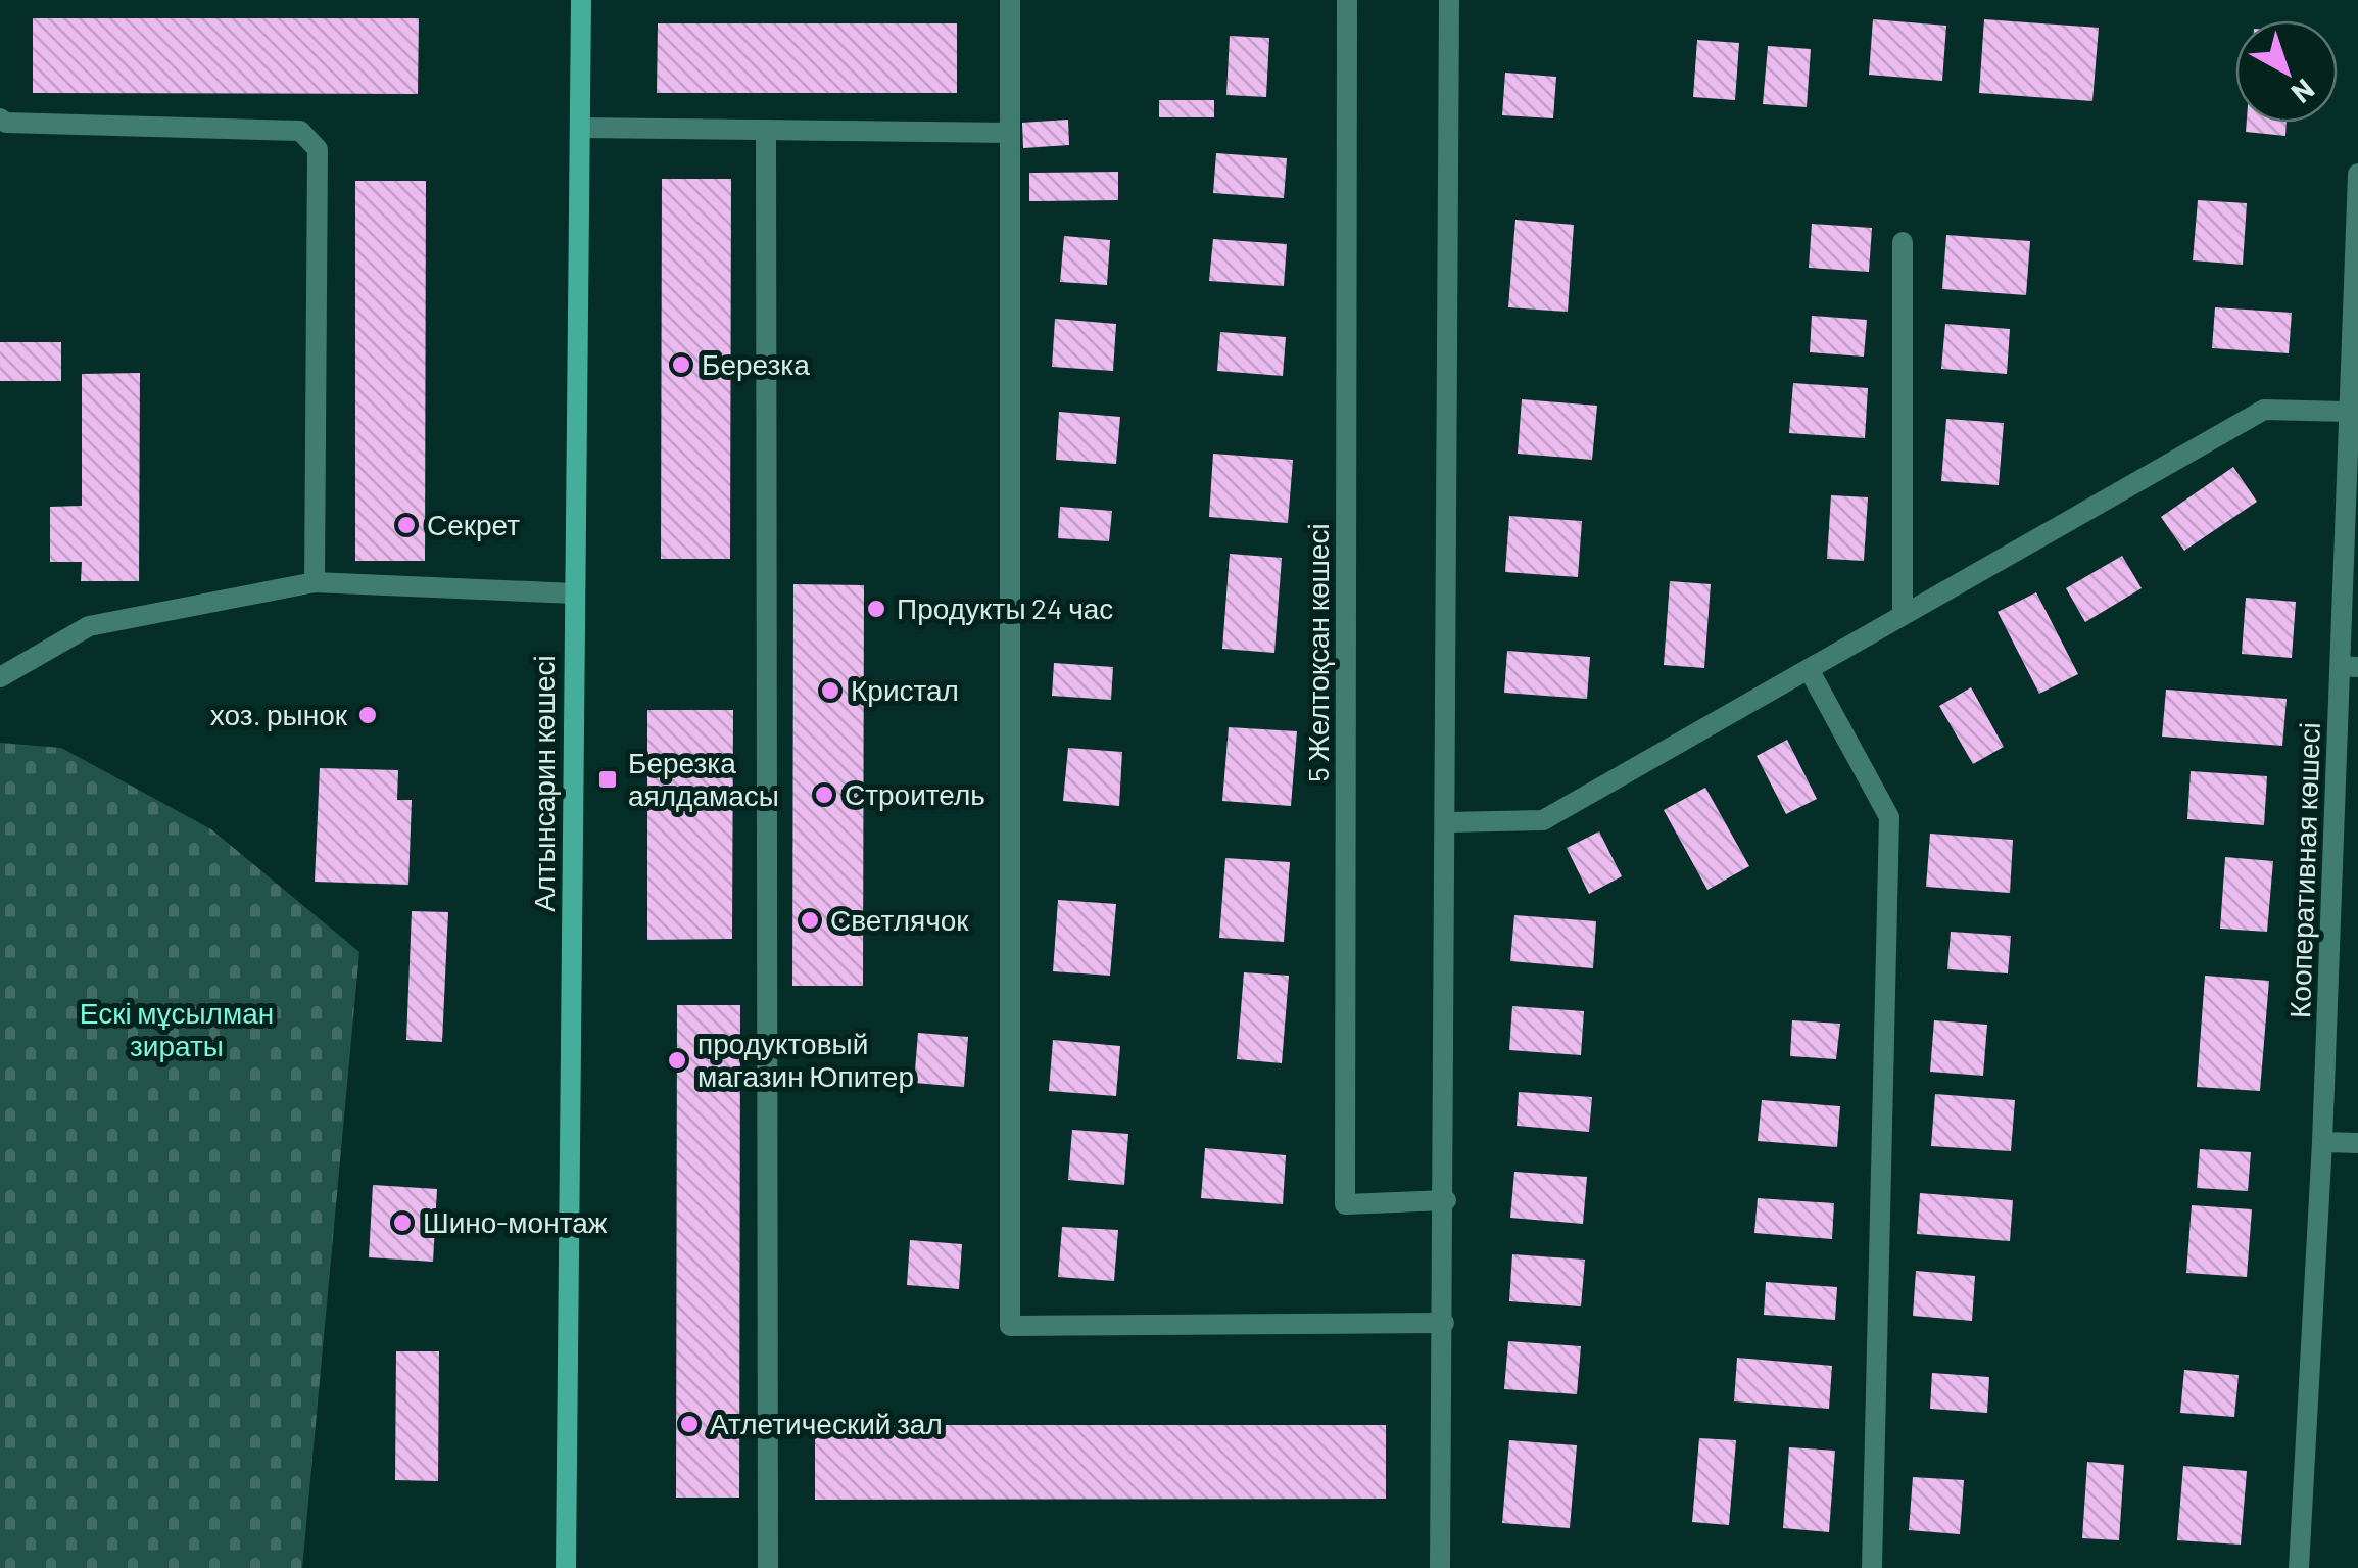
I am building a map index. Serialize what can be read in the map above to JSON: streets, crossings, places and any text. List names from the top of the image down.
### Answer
{
  "streets": {
    "street": ["5 Желтоқсан көшесі", "Алтынсарин көшесі", "Кооперативная көшесі"]
  },
  "parks": ["Ескі мұсылман зираты"],
  "places": {
    "other": [
      "Березка",
      "Секрет",
      "Продукты 24 час",
      "Кристал",
      "хоз. рынок",
      "Строитель",
      "Светлячок",
      "продуктовый магазин Юпитер",
      "Шино-монтаж",
      "Атлетический зал"
    ],
    "transit": ["Березка аялдамасы"]
  },
  "north": "bottom right"
}
